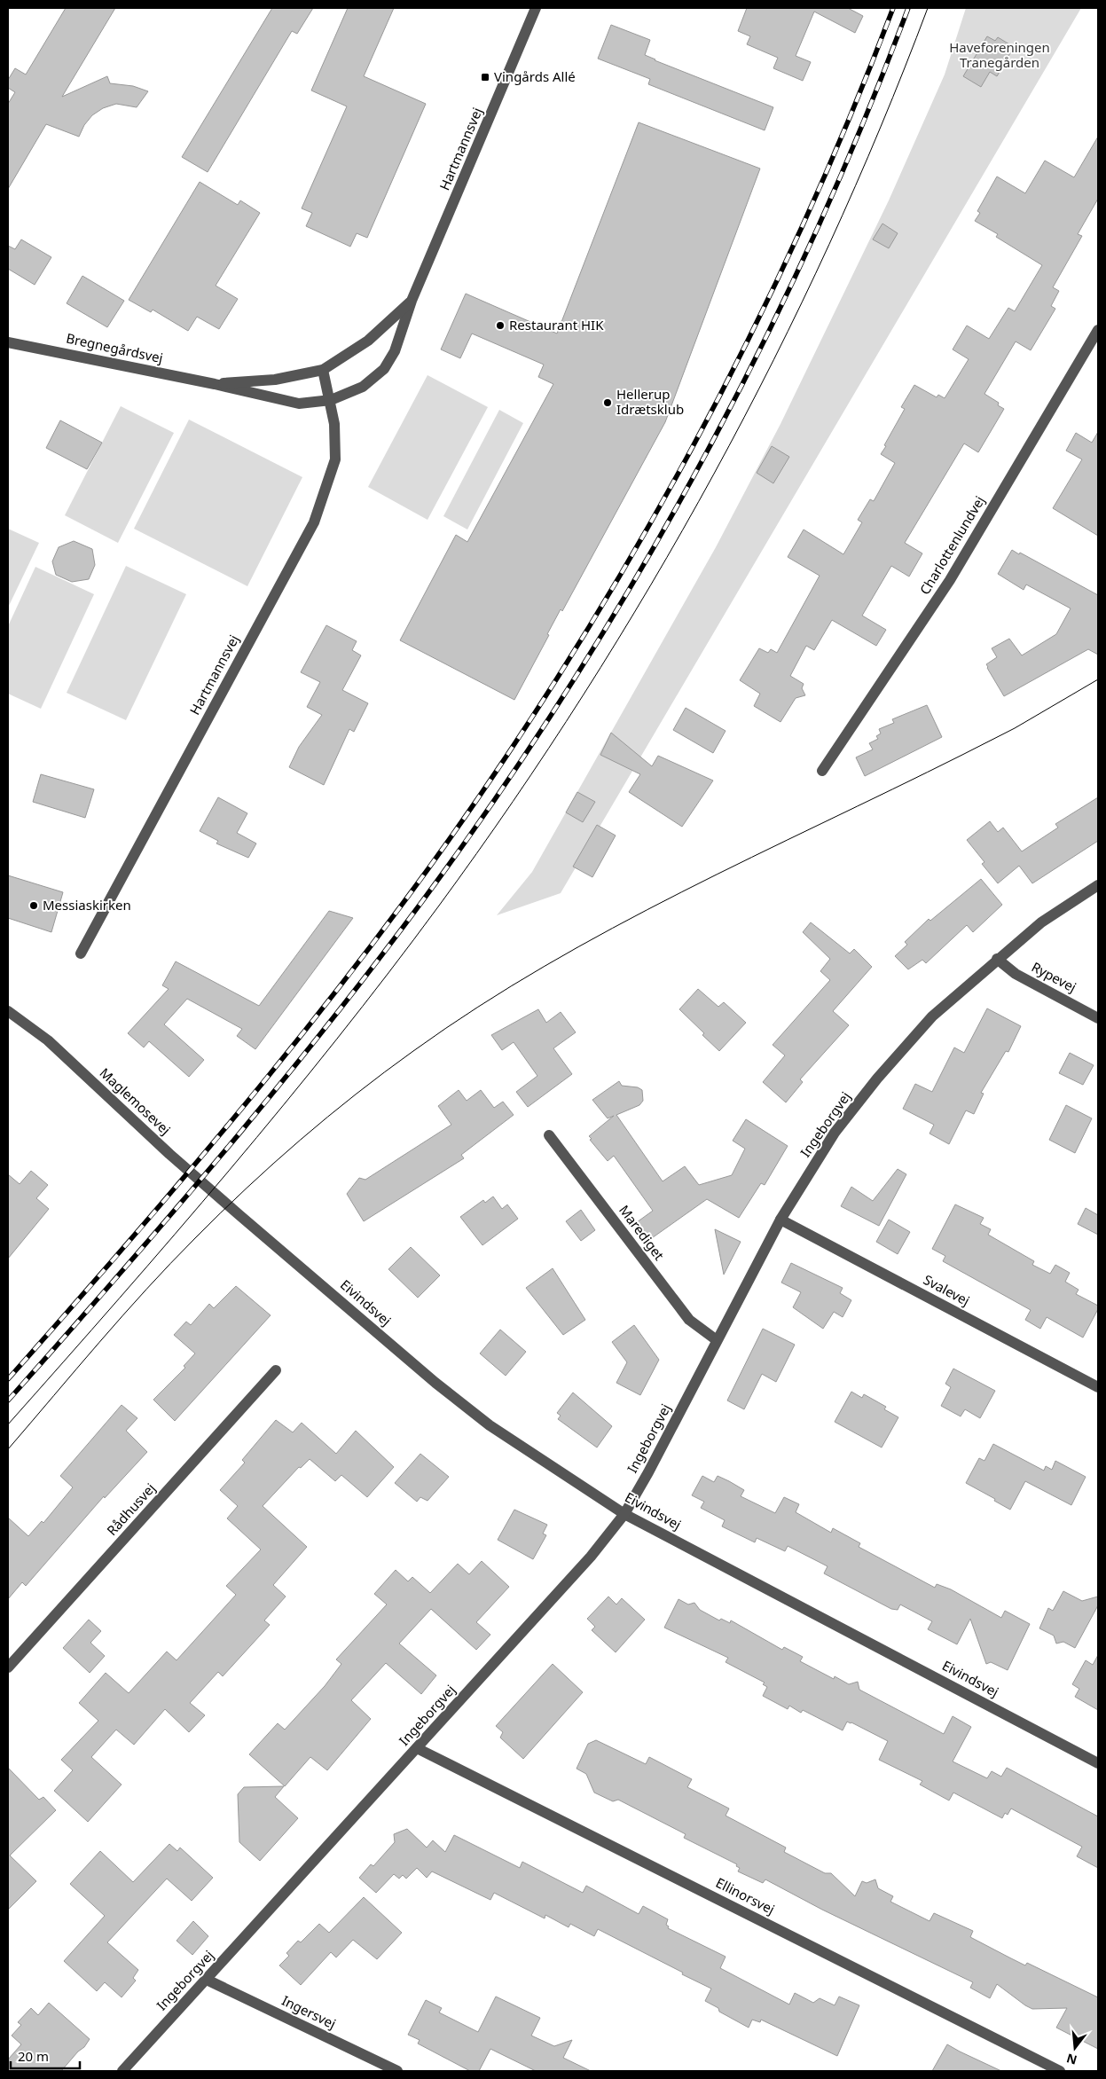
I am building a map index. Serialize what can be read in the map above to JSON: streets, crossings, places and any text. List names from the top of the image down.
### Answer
{
  "streets": {
    "street": [
      "Hartmannsvej",
      "Bregnegårdsvej",
      "Charlottenlundvej",
      "Rypevej",
      "Maglemosevej",
      "Ingeborgvej",
      "Marediget",
      "Svalevej",
      "Eivindsvej",
      "Rådhusvej",
      "Ellinorsvej",
      "Ingersvej"
    ]
  },
  "crossings": [
    ["Hartmannsvej", "Bregnegårdsvej"],
    ["Rypevej", "Ingeborgvej"],
    ["Maglemosevej", "Eivindsvej"],
    ["Ingeborgvej", "Marediget"],
    ["Ingeborgvej", "Svalevej"],
    ["Ingeborgvej", "Eivindsvej"],
    ["Ingeborgvej", "Ellinorsvej"],
    ["Ingeborgvej", "Ingersvej"]
  ],
  "parks": ["Haveforeningen Tranegården"],
  "places": {
    "transit": ["Vingårds Allé"],
    "other": ["Restaurant HIK", "Hellerup Idrætsklub", "Messiaskirken"]
  },
  "scale_bar": "20 m",
  "north": "bottom"
}
